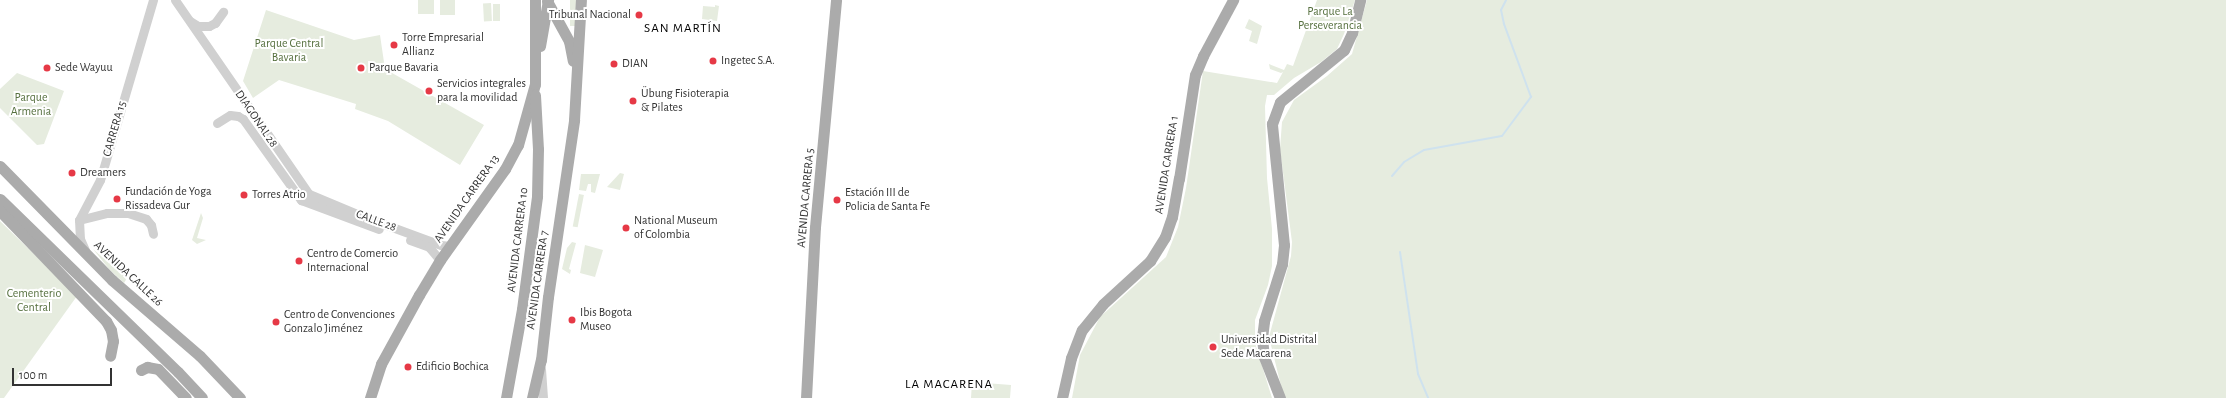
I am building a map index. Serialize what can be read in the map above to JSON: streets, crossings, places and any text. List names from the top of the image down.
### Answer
{
  "streets": {
    "main road": [
      "AVENIDA CARRERA 1",
      "AVENIDA CARRERA 5",
      "AVENIDA CARRERA 13",
      "AVENIDA CARRERA 10",
      "AVENIDA CALLE 26",
      "AVENIDA CARRERA 7"
    ],
    "street": ["DIAGONAL 28", "CARRERA 15", "CALLE 28"]
  },
  "crossings": [
    ["DIAGONAL 28", "CALLE 28"],
    ["AVENIDA CARRERA 13", "CALLE 28"],
    ["AVENIDA CARRERA 13", "AVENIDA CARRERA 10"],
    ["AVENIDA CARRERA 13", "AVENIDA CARRERA 7"],
    ["AVENIDA CARRERA 10", "AVENIDA CARRERA 7"]
  ],
  "districts": ["SAN MARTÍN", "LA MACARENA"],
  "parks": [
    "Parque La Perseverancia",
    "Parque Central Bavaria",
    "Parque Armenia",
    "Cementerio Central"
  ],
  "places": [
    "Tribunal Nacional",
    "Torre Empresarial Allianz",
    "Ingetec S.A.",
    "DIAN",
    "Sede Wayuu",
    "Parque Bavaria",
    "Servicios integrales para la movilidad",
    "Übung Fisioterapia & Pilates",
    "Dreamers",
    "Torres Atrio",
    "Fundación de Yoga Rissadeva Gur",
    "Estación III de Policia de Santa Fe",
    "National Museum of Colombia",
    "Centro de Comercio Internacional",
    "Ibis Bogota Museo",
    "Centro de Convenciones Gonzalo Jiménez",
    "Universidad Distrital Sede Macarena",
    "Edificio Bochica"
  ],
  "scale_bar": "100 m"
}
